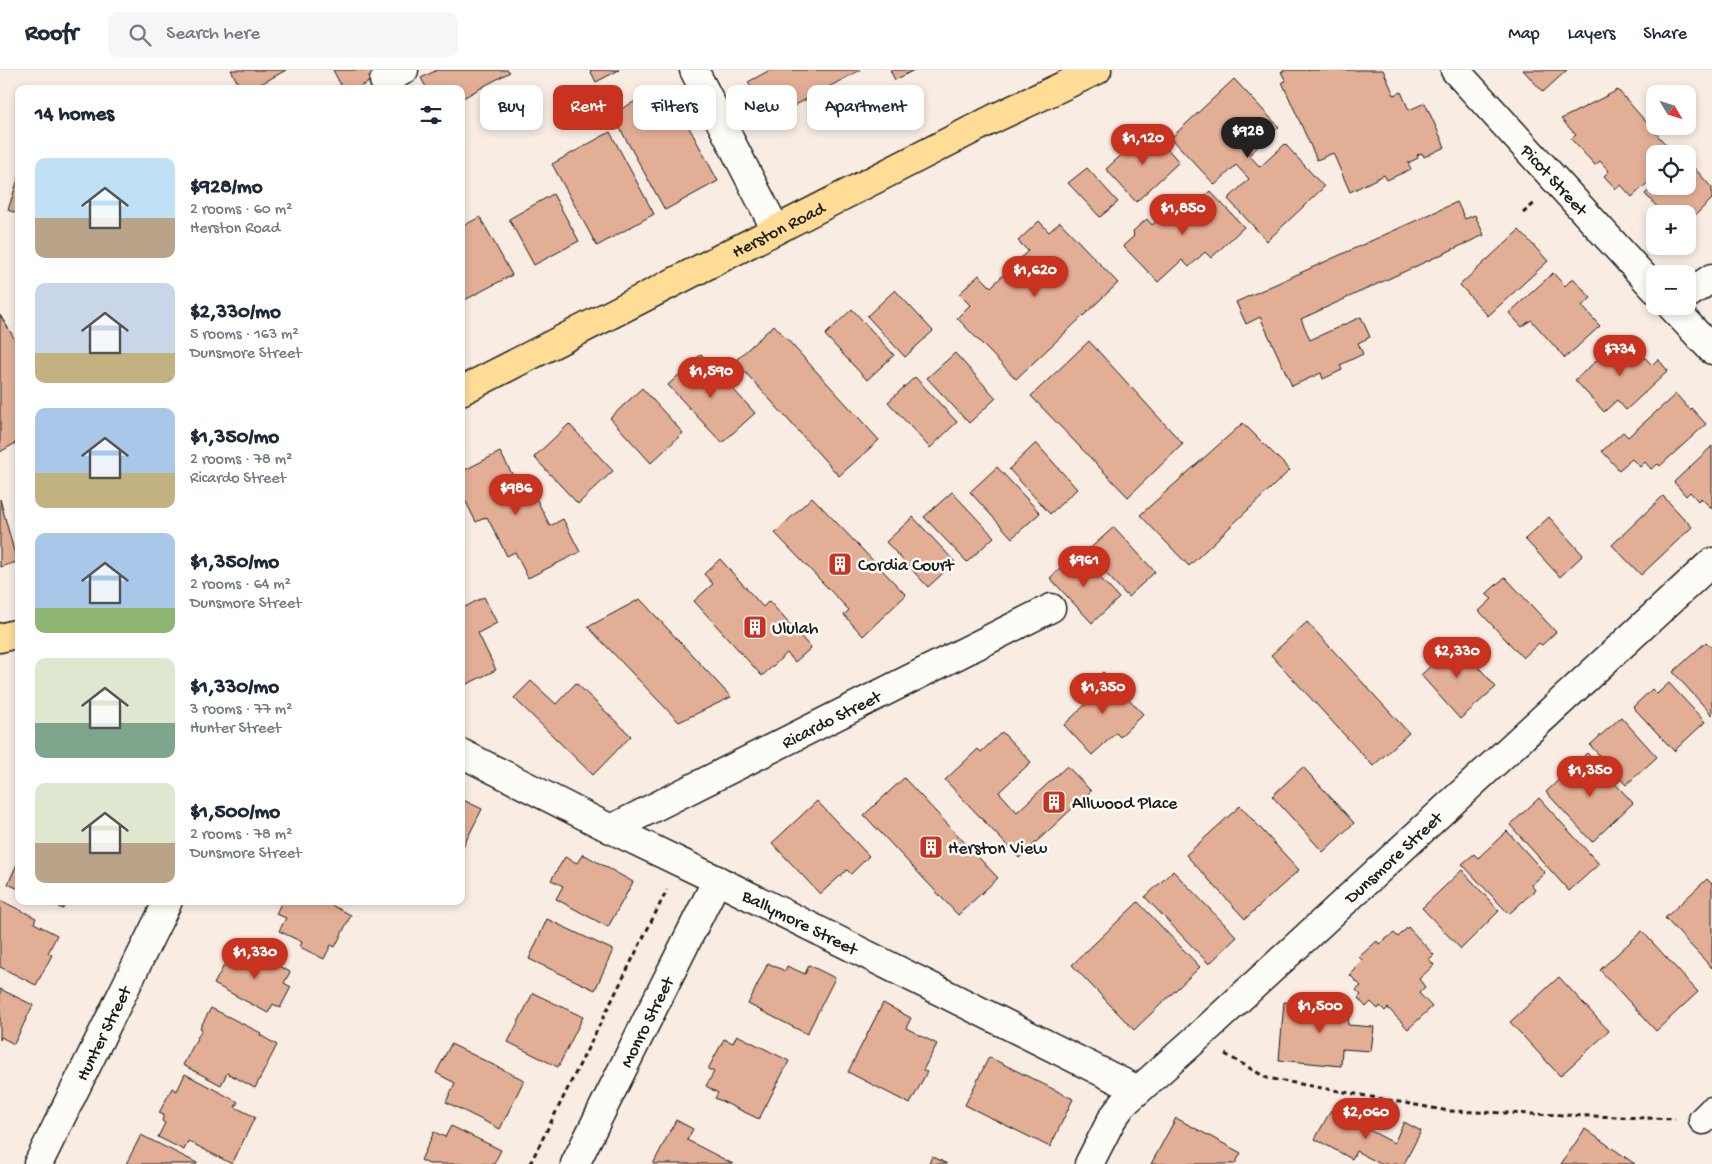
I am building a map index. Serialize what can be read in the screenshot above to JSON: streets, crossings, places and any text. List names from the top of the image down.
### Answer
{
  "streets": {
    "main road": ["Herston Road"],
    "street": [
      "Picot Street",
      "Ricardo Street",
      "Dunsmore Street",
      "Ballymore Street",
      "Monro Street",
      "Hunter Street"
    ]
  },
  "crossings": [
    ["Ricardo Street", "Ballymore Street"],
    ["Dunsmore Street", "Ballymore Street"],
    ["Ballymore Street", "Monro Street"]
  ],
  "places": {
    "building": [
      "Cordia Court",
      "Ululah",
      "Allwood Place",
      "Herston View"
    ]
  },
  "north": "bottom right",
  "page": {
    "header": "Roofr",
    "search": "Search here",
    "nav": ["Map", "Layers", "Share"],
    "map_buttons": ["+", "−"],
    "chip": [
      "Buy",
      "Rent",
      "Filters",
      "New",
      "Apartment"
    ],
    "heading": "14 homes",
    "price": [
      "$928",
      "$1,120",
      "$1,850",
      "$1,620",
      "$734",
      "$1,590",
      "$986",
      "$961",
      "$2,330",
      "$1,350",
      "$1,350",
      "$1,330",
      "$1,500",
      "$2,060"
    ],
    "list": [
      {
        "name": "$928/mo",
        "note": "2 rooms · 60 m² · Herston Road"
      },
      {
        "name": "$2,330/mo",
        "note": "5 rooms · 163 m² · Dunsmore Street"
      },
      {
        "name": "$1,350/mo",
        "note": "2 rooms · 78 m² · Ricardo Street"
      },
      {
        "name": "$1,350/mo",
        "note": "2 rooms · 64 m² · Dunsmore Street"
      },
      {
        "name": "$1,330/mo",
        "note": "3 rooms · 77 m² · Hunter Street"
      },
      {
        "name": "$1,500/mo",
        "note": "2 rooms · 78 m² · Dunsmore Street"
      }
    ]
  }
}
